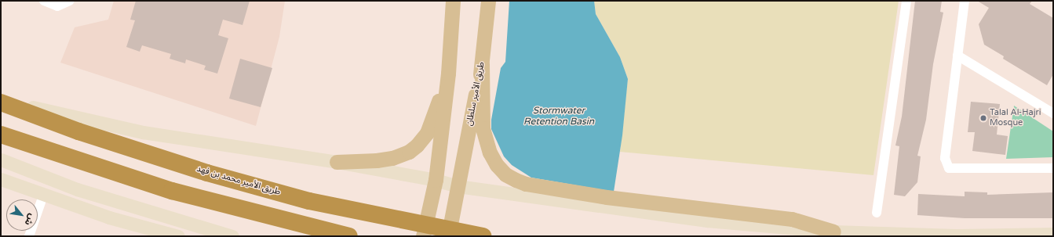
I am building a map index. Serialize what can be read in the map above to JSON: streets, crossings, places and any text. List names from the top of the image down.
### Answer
{
  "streets": {
    "highway": ["طريق الأمير محمد بن فهد"],
    "main road": ["طريق الأمير سلطان"]
  },
  "water": ["Stormwater Retention Basin"],
  "places": ["Talal Al-Hajri Mosque"],
  "north": "bottom right"
}
